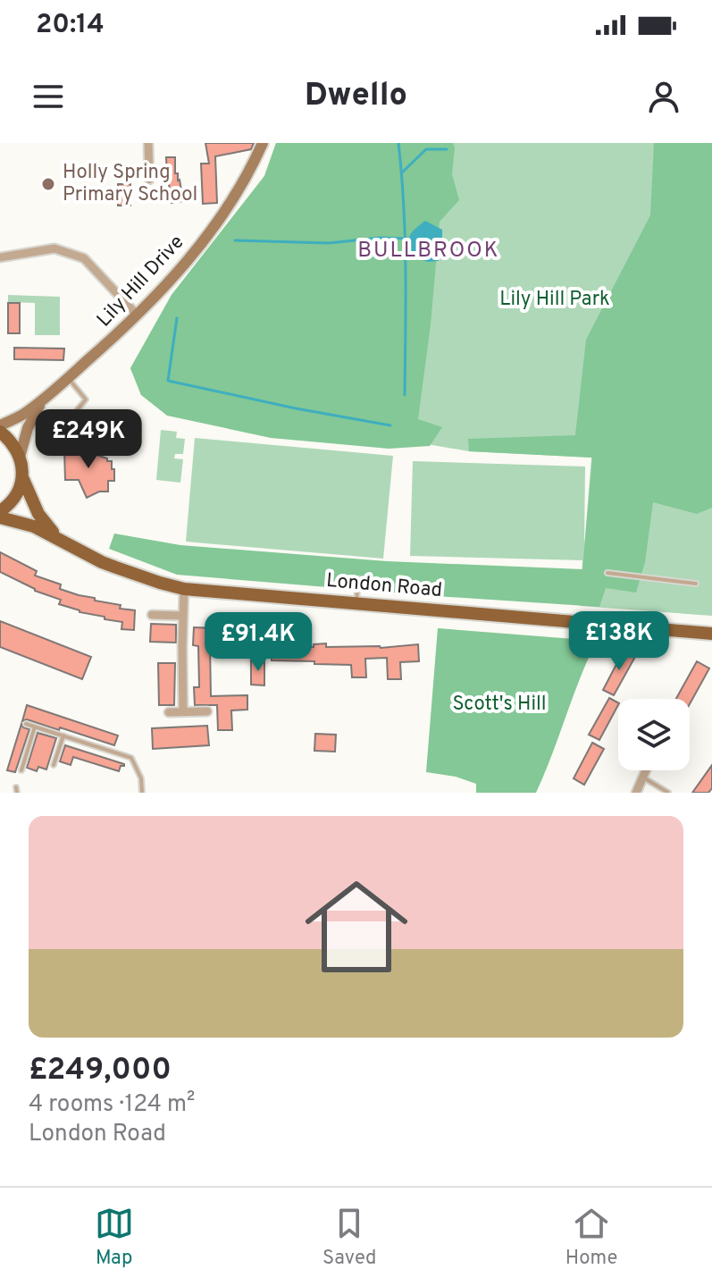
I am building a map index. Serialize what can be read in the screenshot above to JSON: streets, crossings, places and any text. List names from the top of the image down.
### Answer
{
  "streets": {
    "main road": ["London Road"],
    "street": ["Lily Hill Drive"]
  },
  "districts": ["BULLBROOK"],
  "parks": ["Lily Hill Park", "Scott's Hill"],
  "places": ["Holly Spring Primary School"],
  "page": {
    "status": "20:14",
    "header": "Dwello",
    "price": ["£249K", "£138K", "£91.4K"],
    "list": [
      {
        "name": "£249,000",
        "note": "4 rooms · 124 m² · London Road"
      }
    ],
    "tabs": ["Map", "Saved", "Home"]
  }
}
